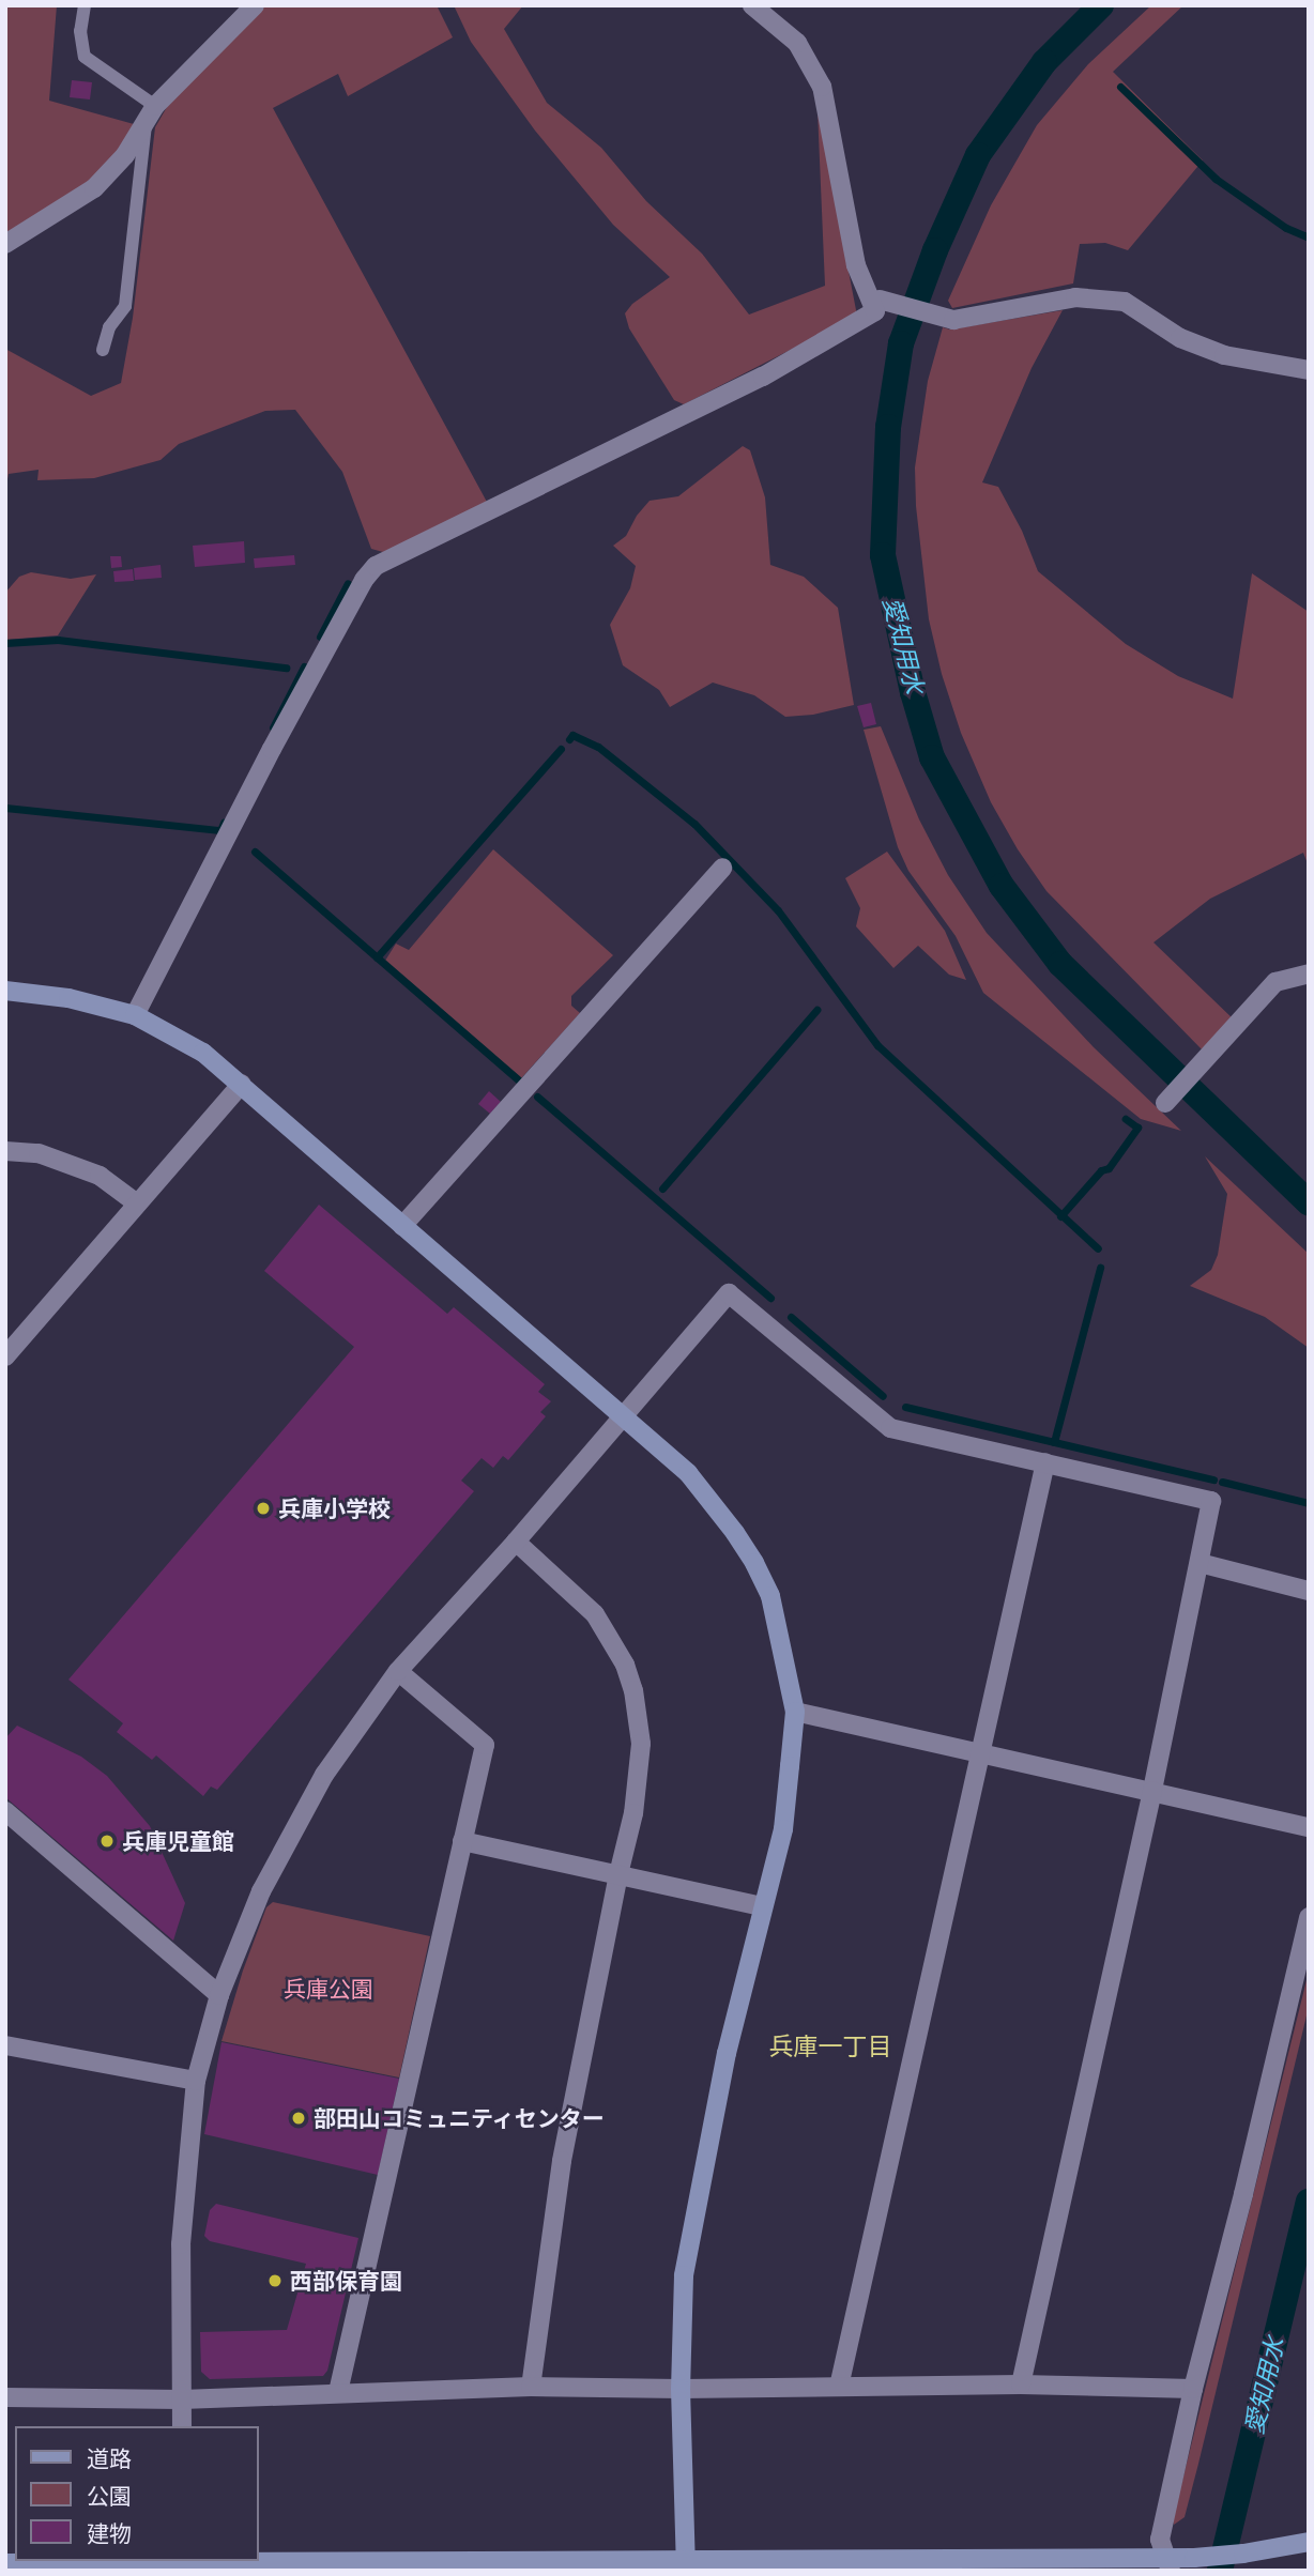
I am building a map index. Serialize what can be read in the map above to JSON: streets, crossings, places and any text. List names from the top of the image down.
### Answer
{
  "districts": ["兵庫一丁目"],
  "water": ["愛知用水"],
  "parks": ["兵庫公園"],
  "places": [
    "兵庫小学校",
    "兵庫児童館",
    "部田山コミュニティセンター",
    "西部保育園"
  ],
  "legend": ["道路", "公園", "建物"]
}
